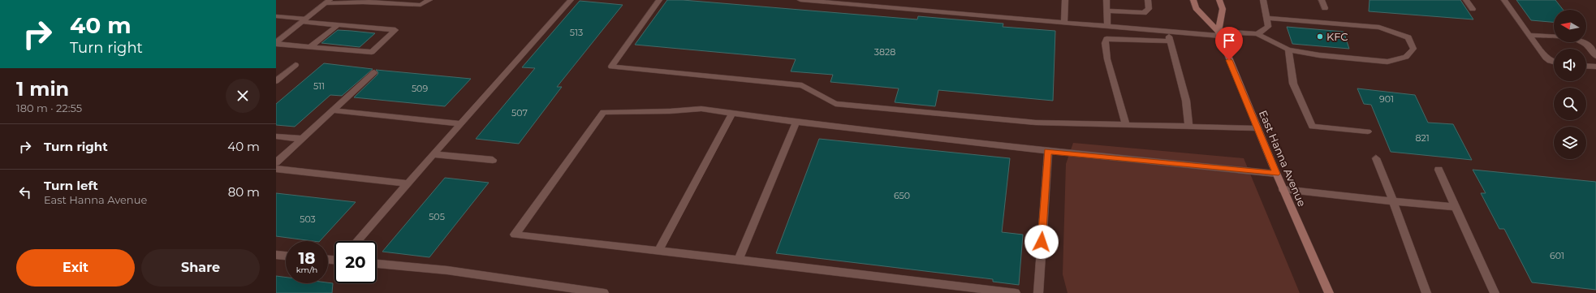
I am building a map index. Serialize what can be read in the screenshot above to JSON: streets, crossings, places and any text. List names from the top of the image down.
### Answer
{
  "streets": {
    "main road": ["East Hanna Avenue"]
  },
  "places": ["KFC"],
  "house_numbers": [
    "513",
    "3828",
    "511",
    "509",
    "901",
    "507",
    "821",
    "650",
    "505",
    "503",
    "601"
  ],
  "north": "left",
  "page": {
    "turn": ["40 m", "Turn right"],
    "heading": ["1 min", "180 m · 22:55"],
    "list": [
      {
        "name": "Turn right",
        "value": "40 m"
      },
      {
        "name": "Turn left",
        "note": "East Hanna Avenue",
        "value": "80 m"
      }
    ],
    "speed": "18 km/h",
    "limit": "20",
    "buttons": ["Exit", "Share"]
  }
}
